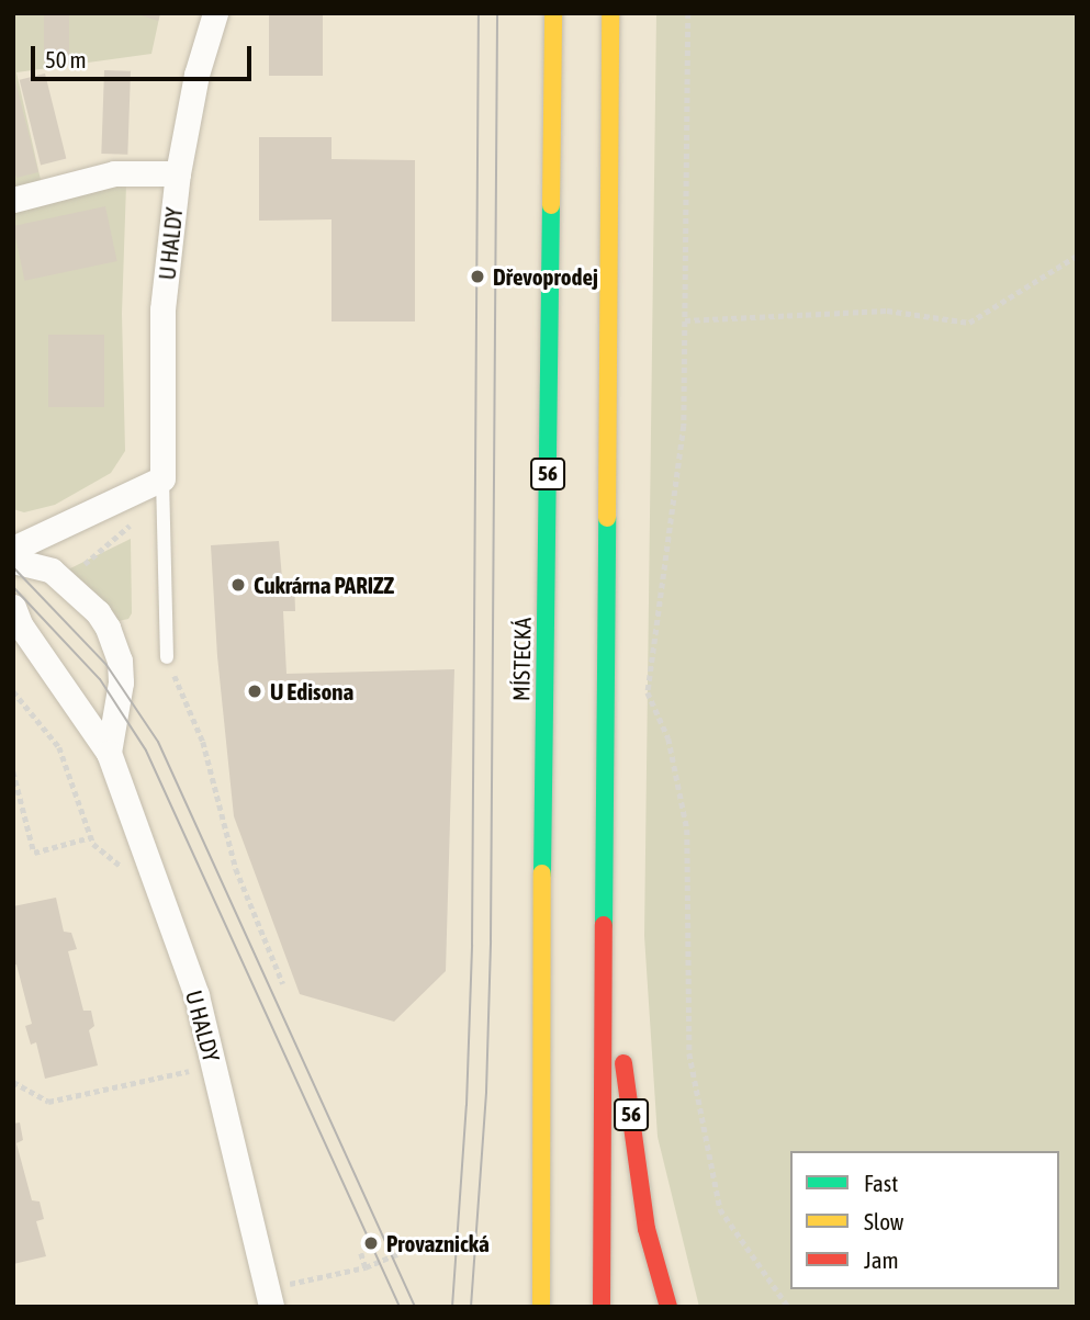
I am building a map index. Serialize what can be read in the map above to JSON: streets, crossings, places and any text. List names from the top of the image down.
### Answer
{
  "streets": {
    "highway": ["56", "MÍSTECKÁ"],
    "street": ["U HALDY"]
  },
  "crossings": [
    ["56", "MÍSTECKÁ"]
  ],
  "places": [
    "Dřevoprodej",
    "Cukrárna PARIZZ",
    "U Edisona",
    "Provaznická"
  ],
  "legend": ["Fast", "Slow", "Jam"],
  "scale_bar": "50 m"
}
